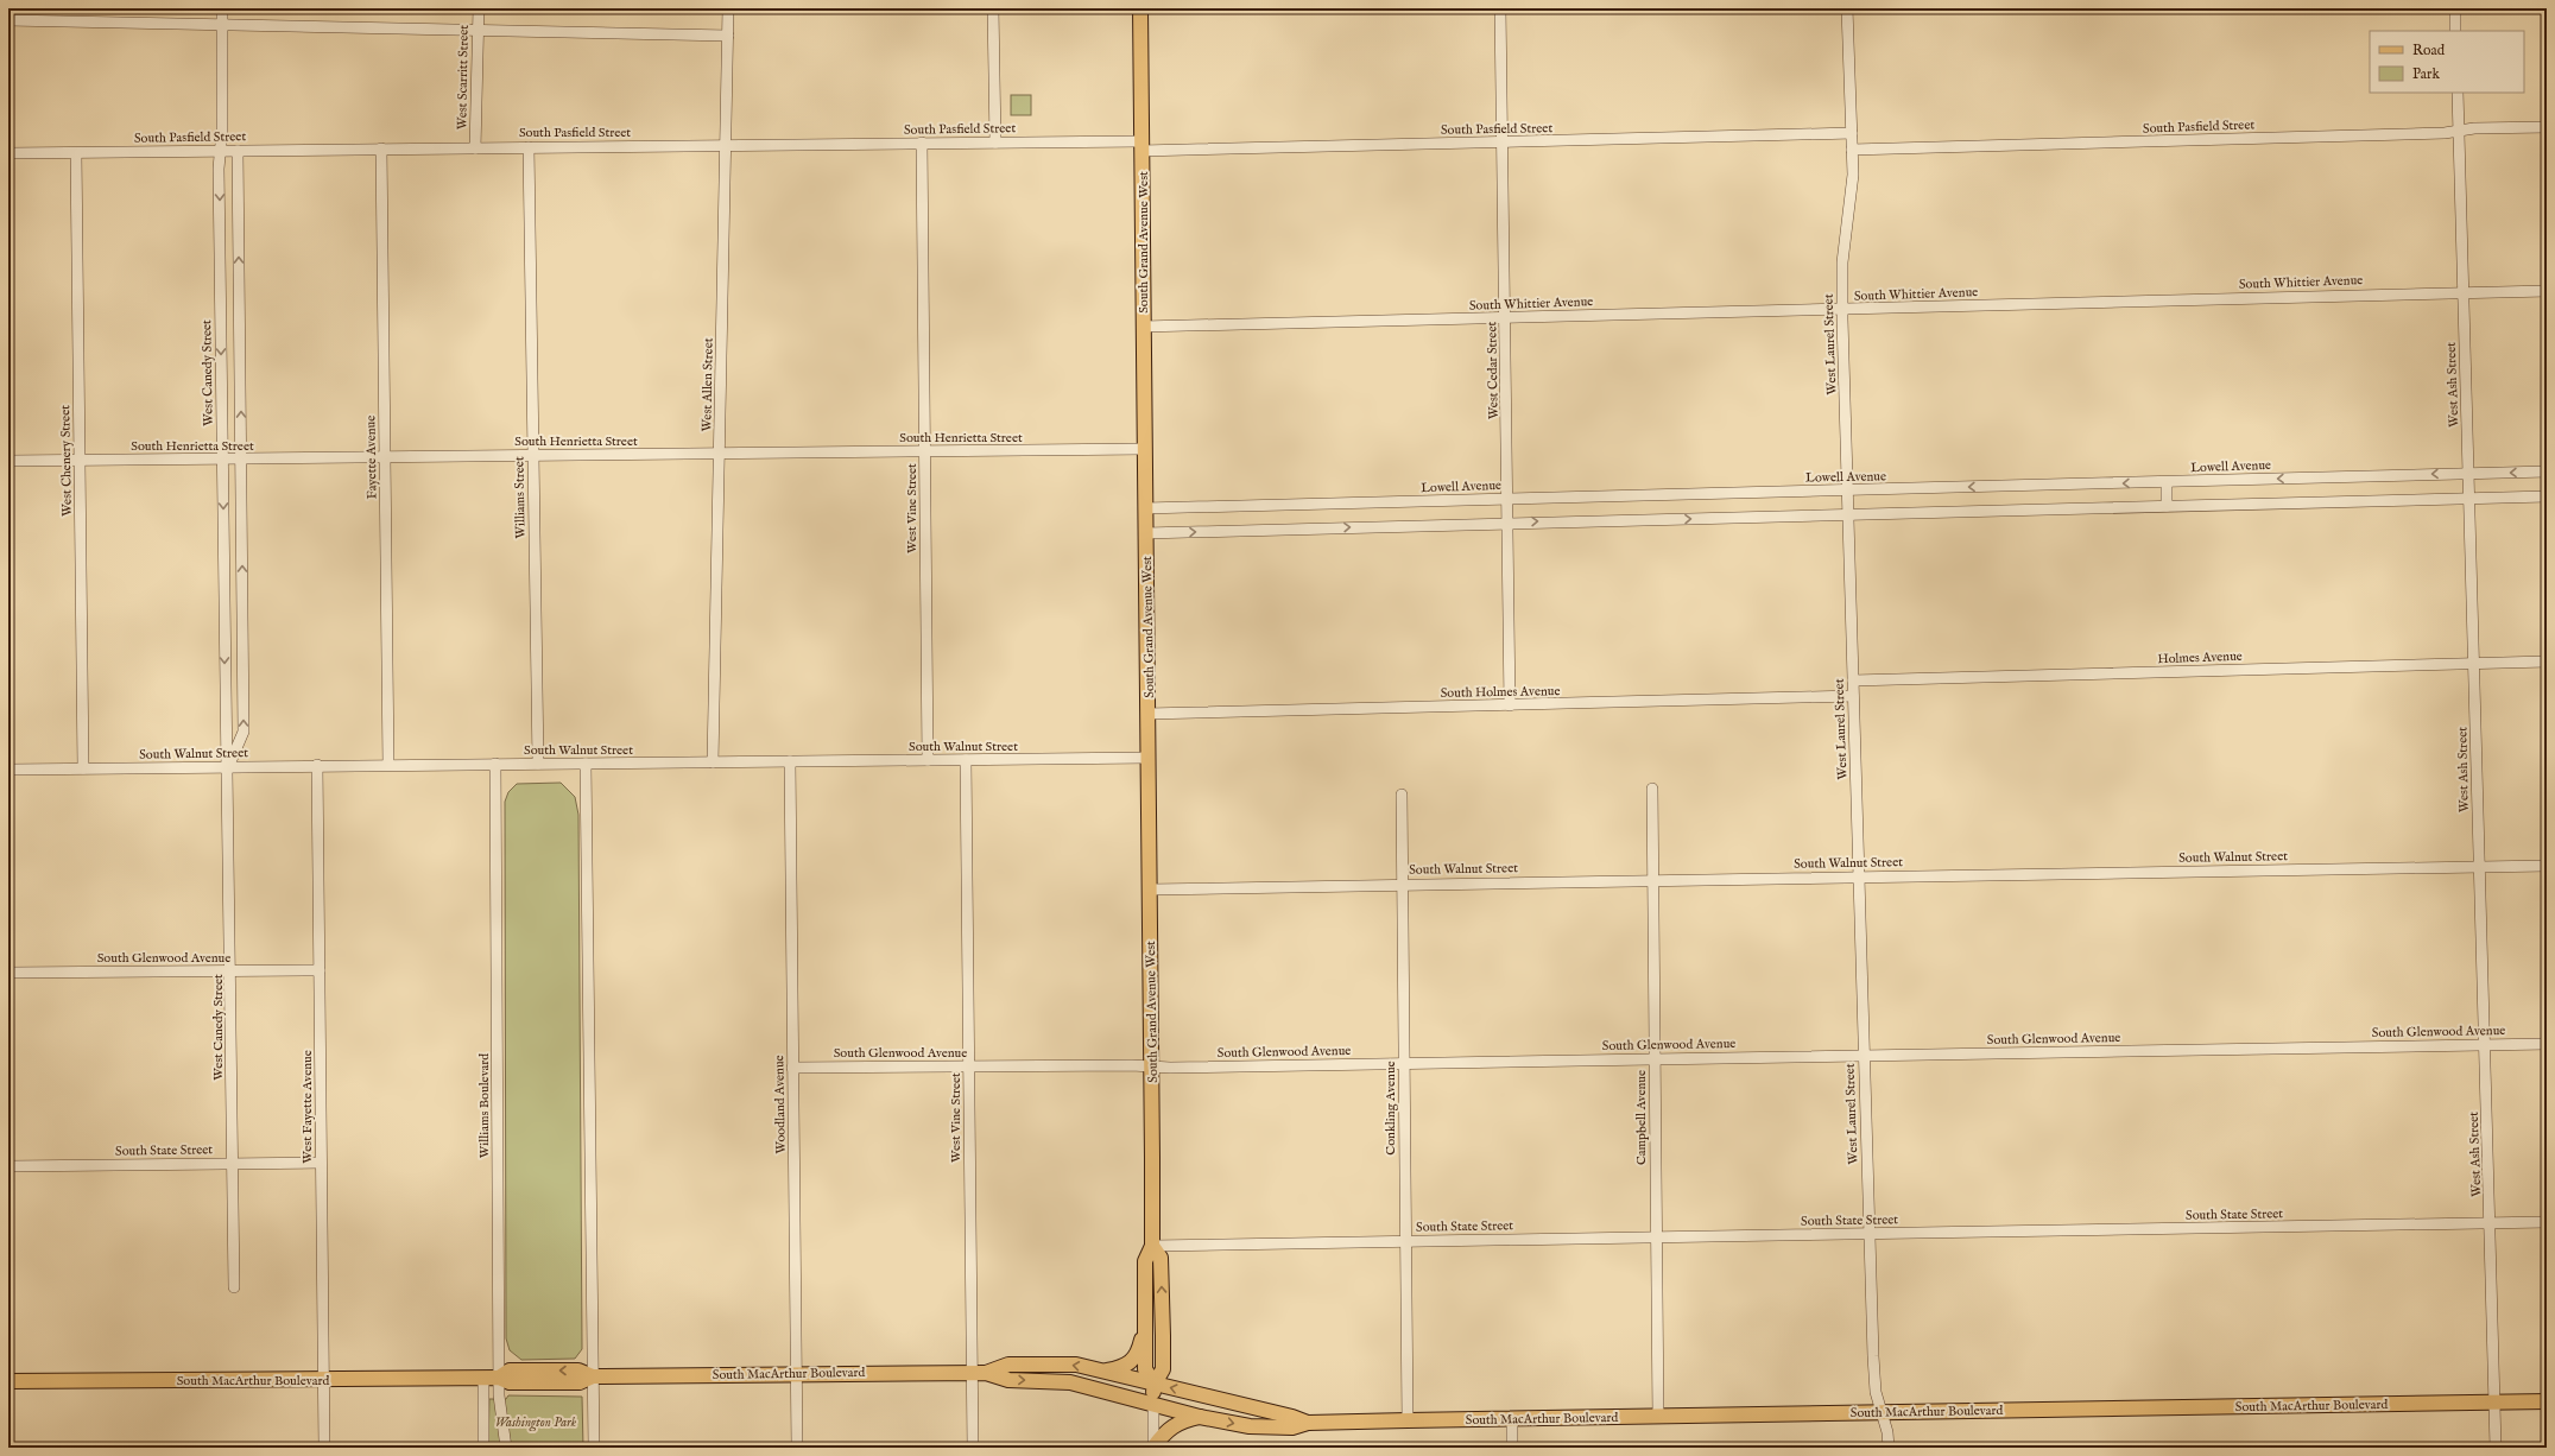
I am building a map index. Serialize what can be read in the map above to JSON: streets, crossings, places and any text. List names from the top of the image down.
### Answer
{
  "streets": {
    "main road": ["South Grand Avenue West", "South MacArthur Boulevard"],
    "street": [
      "West Scarritt Street",
      "South Pasfield Street",
      "South Whittier Avenue",
      "West Laurel Street",
      "West Cedar Street",
      "West Canedy Street",
      "West Allen Street",
      "West Ash Street",
      "South Henrietta Street",
      "Fayette Avenue",
      "West Chenery Street",
      "Lowell Avenue",
      "Williams Street",
      "West Vine Street",
      "Holmes Avenue",
      "South Holmes Avenue",
      "South Walnut Street",
      "South Glenwood Avenue",
      "Woodland Avenue",
      "Williams Boulevard",
      "West Fayette Avenue",
      "Conkling Avenue",
      "Campbell Avenue",
      "South State Street"
    ]
  },
  "crossings": [
    ["West Scarritt Street", "South Pasfield Street"],
    ["South Pasfield Street", "South Grand Avenue West"],
    ["South Pasfield Street", "West Laurel Street"],
    ["South Pasfield Street", "West Cedar Street"],
    ["South Pasfield Street", "West Canedy Street"],
    ["South Pasfield Street", "West Allen Street"],
    ["South Pasfield Street", "West Ash Street"],
    ["South Pasfield Street", "Fayette Avenue"],
    ["South Pasfield Street", "West Chenery Street"],
    ["South Pasfield Street", "Williams Street"],
    ["South Pasfield Street", "West Vine Street"],
    ["South Grand Avenue West", "South Whittier Avenue"],
    ["South Grand Avenue West", "South Henrietta Street"],
    ["South Grand Avenue West", "Lowell Avenue"],
    ["South Grand Avenue West", "South Holmes Avenue"],
    ["South Grand Avenue West", "South Walnut Street"],
    ["South Grand Avenue West", "South Glenwood Avenue"],
    ["South Grand Avenue West", "South State Street"],
    ["South Grand Avenue West", "South MacArthur Boulevard"],
    ["South Whittier Avenue", "West Laurel Street"],
    ["South Whittier Avenue", "West Cedar Street"],
    ["South Whittier Avenue", "West Ash Street"],
    ["West Laurel Street", "Lowell Avenue"],
    ["West Laurel Street", "Holmes Avenue"],
    ["West Laurel Street", "South Holmes Avenue"],
    ["West Laurel Street", "South Walnut Street"],
    ["West Laurel Street", "South Glenwood Avenue"],
    ["West Laurel Street", "South State Street"],
    ["West Laurel Street", "South MacArthur Boulevard"],
    ["West Cedar Street", "Lowell Avenue"],
    ["West Cedar Street", "South Holmes Avenue"],
    ["West Canedy Street", "South Henrietta Street"],
    ["West Canedy Street", "South Walnut Street"],
    ["West Canedy Street", "South Glenwood Avenue"],
    ["West Canedy Street", "South State Street"],
    ["West Allen Street", "South Henrietta Street"],
    ["West Allen Street", "South Walnut Street"],
    ["West Ash Street", "Lowell Avenue"],
    ["West Ash Street", "Holmes Avenue"],
    ["West Ash Street", "South Walnut Street"],
    ["West Ash Street", "South Glenwood Avenue"],
    ["West Ash Street", "South State Street"],
    ["West Ash Street", "South MacArthur Boulevard"],
    ["South Henrietta Street", "Fayette Avenue"],
    ["South Henrietta Street", "West Chenery Street"],
    ["South Henrietta Street", "Williams Street"],
    ["South Henrietta Street", "West Vine Street"],
    ["Fayette Avenue", "South Walnut Street"],
    ["West Chenery Street", "South Walnut Street"],
    ["Williams Street", "South Walnut Street"],
    ["West Vine Street", "South Walnut Street"],
    ["West Vine Street", "South Glenwood Avenue"],
    ["West Vine Street", "South MacArthur Boulevard"],
    ["South Walnut Street", "Woodland Avenue"],
    ["South Walnut Street", "Williams Boulevard"],
    ["South Walnut Street", "West Fayette Avenue"],
    ["South Walnut Street", "Conkling Avenue"],
    ["South Walnut Street", "Campbell Avenue"],
    ["South Glenwood Avenue", "Woodland Avenue"],
    ["South Glenwood Avenue", "West Fayette Avenue"],
    ["South Glenwood Avenue", "Conkling Avenue"],
    ["South Glenwood Avenue", "Campbell Avenue"],
    ["Woodland Avenue", "South MacArthur Boulevard"],
    ["Williams Boulevard", "South MacArthur Boulevard"],
    ["West Fayette Avenue", "South State Street"],
    ["West Fayette Avenue", "South MacArthur Boulevard"],
    ["Conkling Avenue", "South State Street"],
    ["Conkling Avenue", "South MacArthur Boulevard"],
    ["Campbell Avenue", "South State Street"],
    ["Campbell Avenue", "South MacArthur Boulevard"]
  ],
  "parks": ["Washington Park"],
  "legend": ["Road", "Park"]
}
